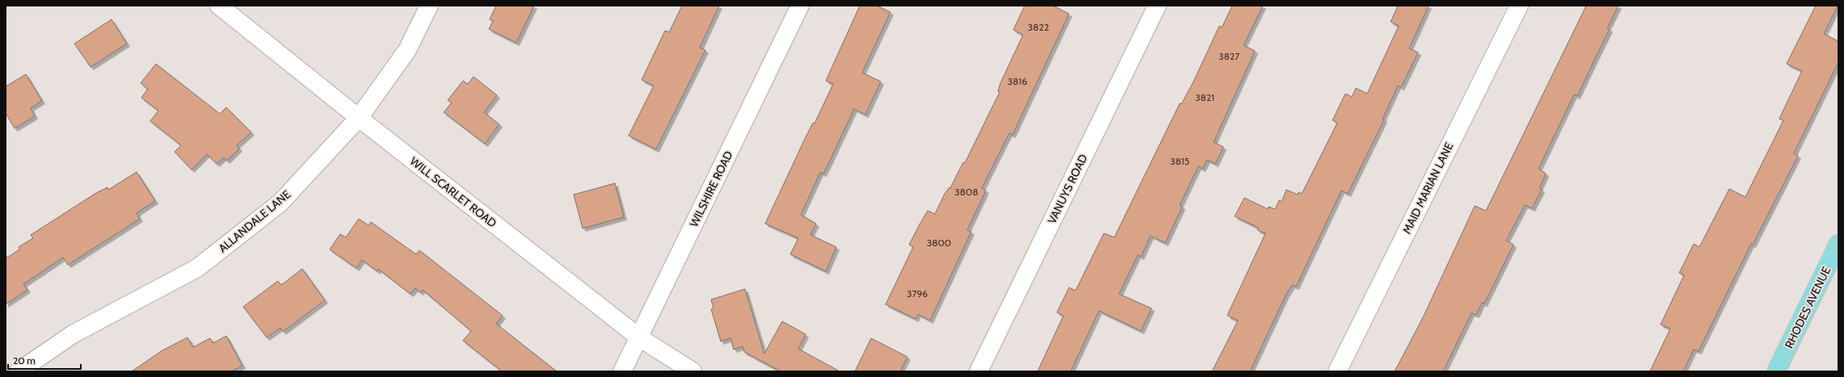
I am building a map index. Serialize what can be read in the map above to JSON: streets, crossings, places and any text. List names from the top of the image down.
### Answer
{
  "streets": {
    "main road": ["RHODES AVENUE"],
    "street": [
      "MAID MARIAN LANE",
      "WILSHIRE ROAD",
      "VANUYS ROAD",
      "WILL SCARLET ROAD",
      "ALLANDALE LANE"
    ]
  },
  "crossings": [
    ["WILSHIRE ROAD", "WILL SCARLET ROAD"],
    ["WILL SCARLET ROAD", "ALLANDALE LANE"]
  ],
  "house_numbers": [
    "3822",
    "3827",
    "3816",
    "3821",
    "3815",
    "3808",
    "3800",
    "3796"
  ],
  "scale_bar": "20 m"
}
